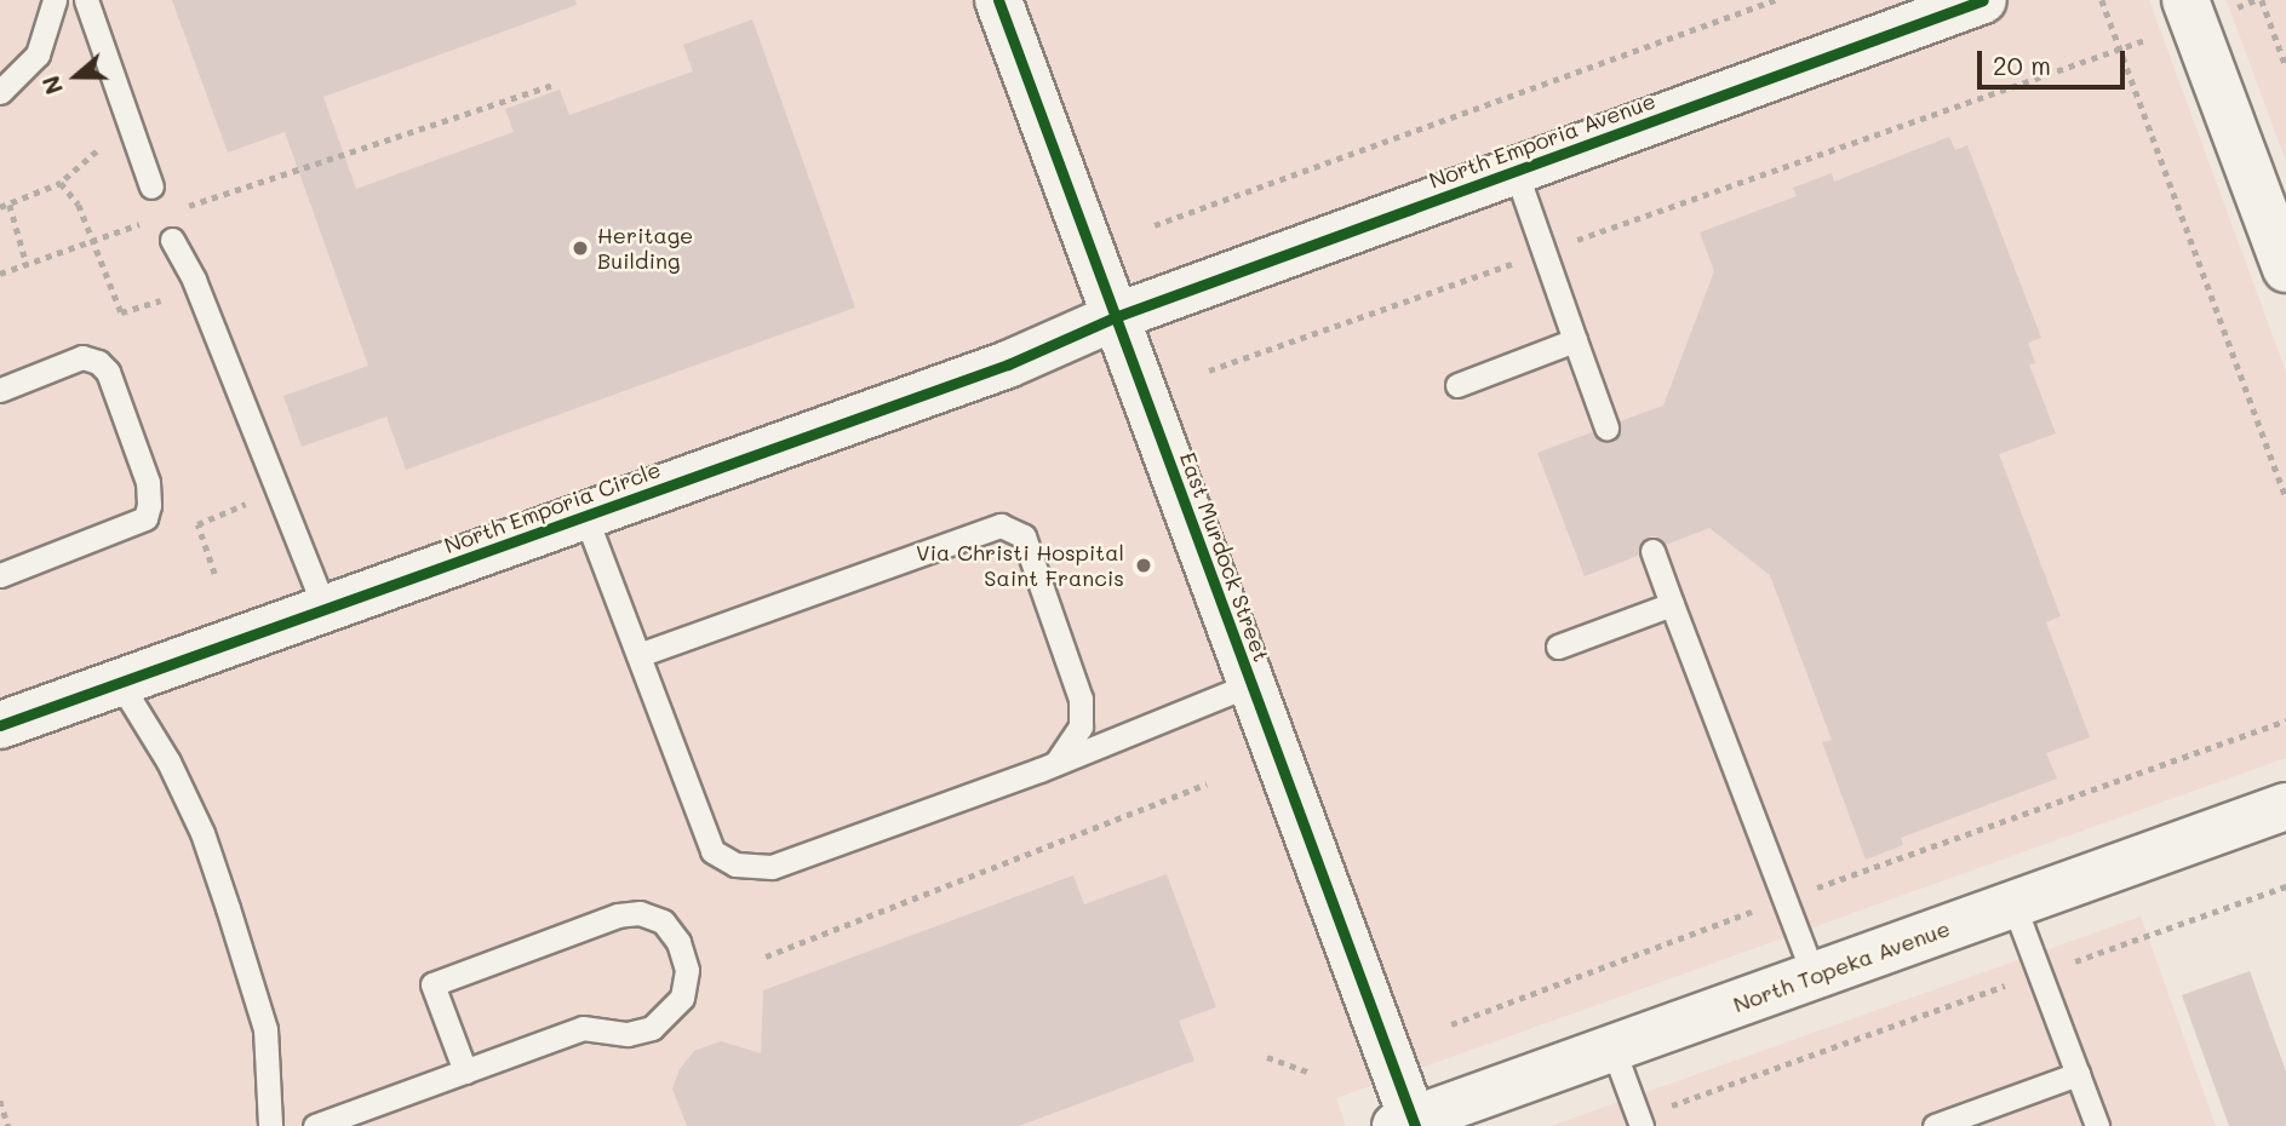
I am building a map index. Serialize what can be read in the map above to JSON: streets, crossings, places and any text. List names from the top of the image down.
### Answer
{
  "streets": {
    "street": [
      "North Emporia Avenue",
      "North Emporia Circle",
      "East Murdock Street",
      "North Topeka Avenue"
    ]
  },
  "crossings": [
    ["North Emporia Avenue", "North Emporia Circle"],
    ["North Emporia Avenue", "East Murdock Street"],
    ["North Emporia Circle", "East Murdock Street"],
    ["East Murdock Street", "North Topeka Avenue"]
  ],
  "places": ["Heritage Building", "Via Christi Hospital Saint Francis"],
  "scale_bar": "20 m",
  "north": "left"
}
